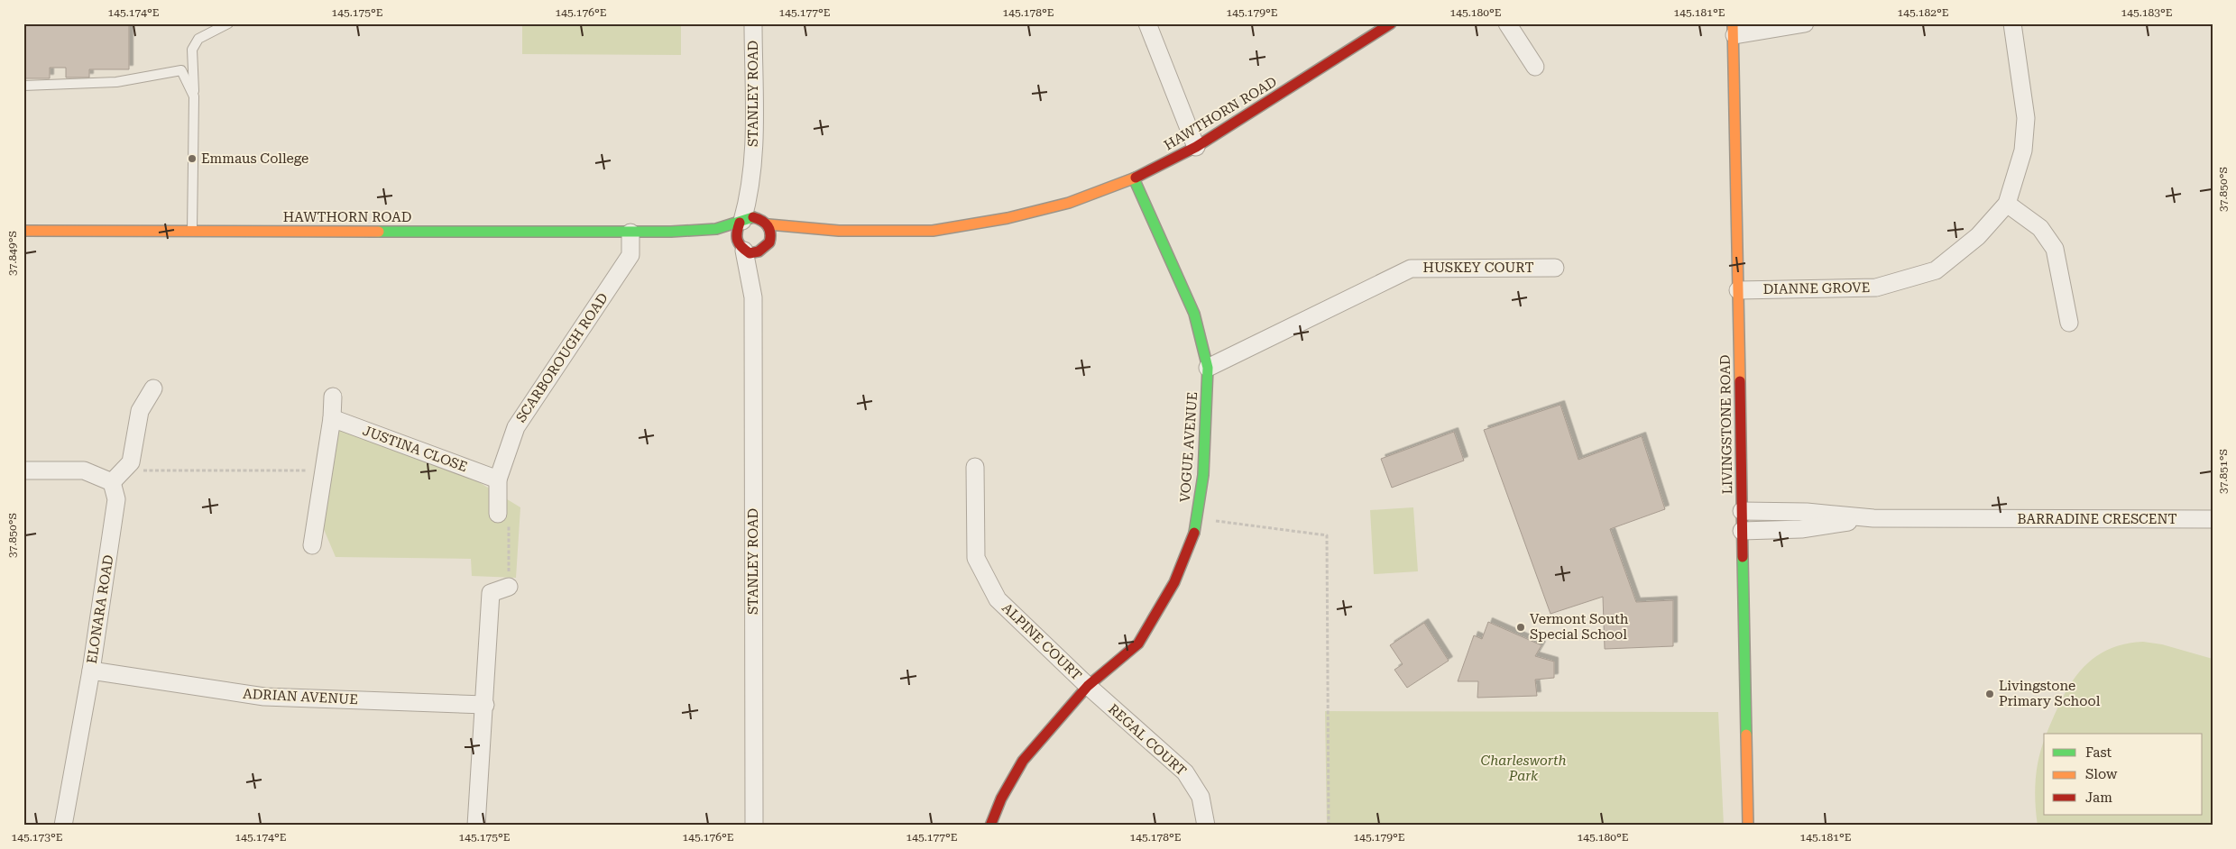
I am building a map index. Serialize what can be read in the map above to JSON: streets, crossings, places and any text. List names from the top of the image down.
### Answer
{
  "streets": {
    "main road": ["HAWTHORN ROAD", "LIVINGSTONE ROAD", "VOGUE AVENUE"],
    "street": [
      "STANLEY ROAD",
      "HUSKEY COURT",
      "DIANNE GROVE",
      "SCARBOROUGH ROAD",
      "JUSTINA CLOSE",
      "BARRADINE CRESCENT",
      "ELONARA ROAD",
      "ALPINE COURT",
      "ADRIAN AVENUE",
      "REGAL COURT"
    ]
  },
  "crossings": [
    ["STANLEY ROAD", "HAWTHORN ROAD"],
    ["HAWTHORN ROAD", "SCARBOROUGH ROAD"],
    ["HAWTHORN ROAD", "VOGUE AVENUE"],
    ["HUSKEY COURT", "VOGUE AVENUE"],
    ["DIANNE GROVE", "LIVINGSTONE ROAD"],
    ["SCARBOROUGH ROAD", "JUSTINA CLOSE"],
    ["LIVINGSTONE ROAD", "BARRADINE CRESCENT"],
    ["VOGUE AVENUE", "ALPINE COURT"],
    ["VOGUE AVENUE", "REGAL COURT"],
    ["ELONARA ROAD", "ADRIAN AVENUE"],
    ["ALPINE COURT", "REGAL COURT"]
  ],
  "parks": ["Charlesworth Park"],
  "places": ["Emmaus College", "Vermont South Special School", "Livingstone Primary School"],
  "legend": ["Fast", "Slow", "Jam"],
  "coordinates": [
    "145.174°E",
    "145.175°E",
    "145.176°E",
    "145.177°E",
    "145.178°E",
    "145.179°E",
    "145.180°E",
    "145.181°E",
    "145.182°E",
    "145.183°E",
    "37.850°S",
    "37.849°S",
    "37.851°S",
    "145.173°E"
  ]
}
